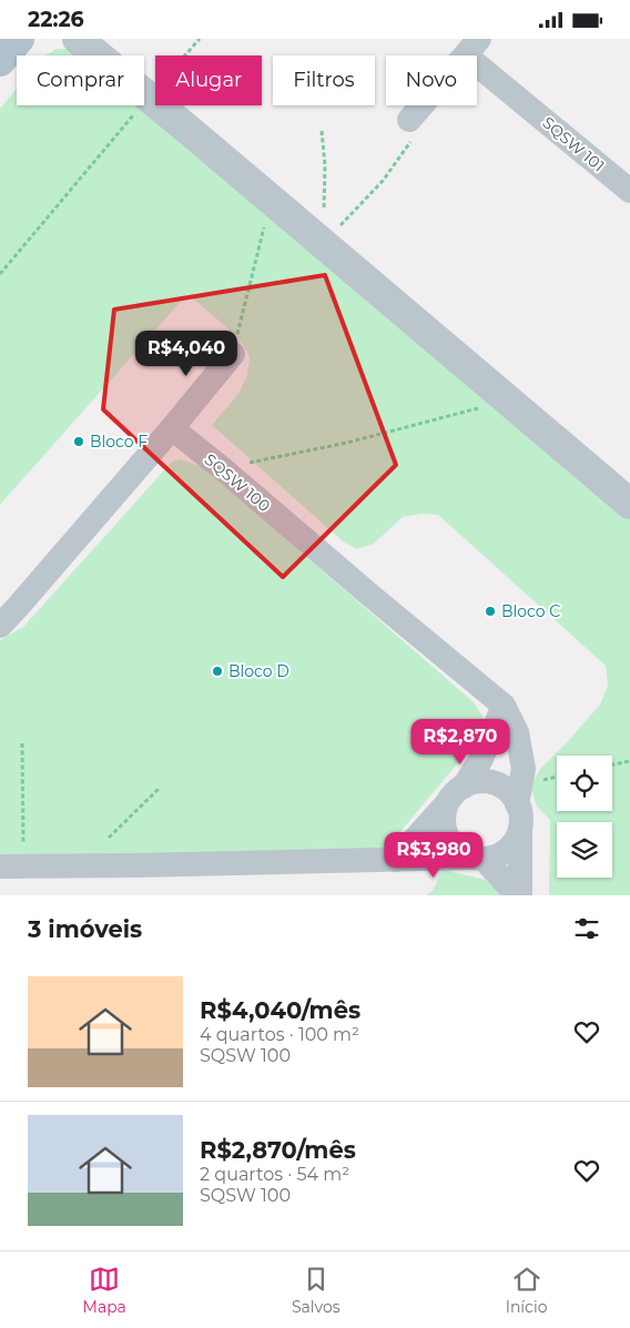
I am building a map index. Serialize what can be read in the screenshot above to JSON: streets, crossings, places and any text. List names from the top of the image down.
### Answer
{
  "streets": {
    "street": ["SQSW 101", "SQSW 100"]
  },
  "places": ["Bloco F", "Bloco C", "Bloco D"],
  "page": {
    "status": "22:26",
    "chip": [
      "Comprar",
      "Alugar",
      "Filtros",
      "Novo"
    ],
    "price": ["R$4,040", "R$2,870", "R$3,980"],
    "heading": "3 imóveis",
    "list": [
      {
        "name": "R$4,040/mês",
        "note": "4 quartos · 100 m² · SQSW 100"
      },
      {
        "name": "R$2,870/mês",
        "note": "2 quartos · 54 m² · SQSW 100"
      }
    ],
    "tabs": ["Mapa", "Salvos", "Início"]
  }
}
